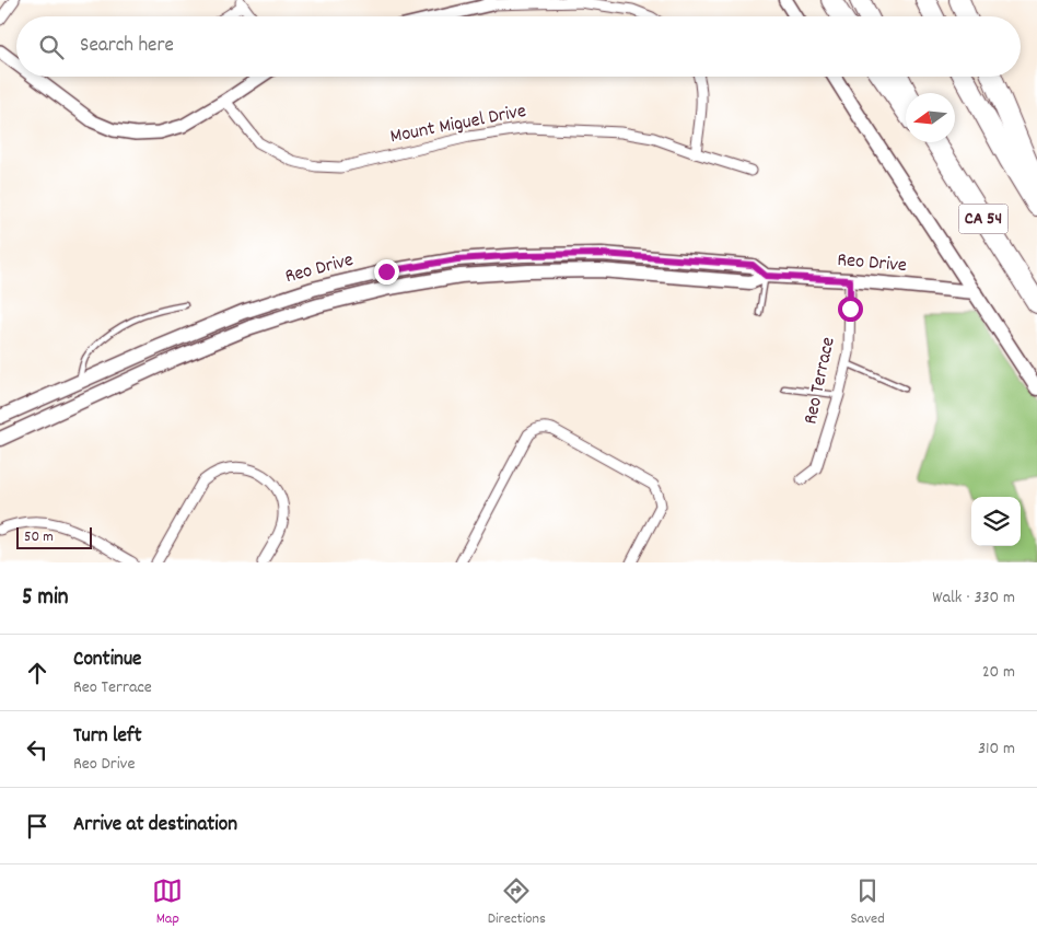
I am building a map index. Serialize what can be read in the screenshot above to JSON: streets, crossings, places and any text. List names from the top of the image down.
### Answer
{
  "streets": {
    "highway": ["CA 54"],
    "main road": ["Reo Drive"],
    "street": ["Mount Miguel Drive", "Reo Terrace"]
  },
  "crossings": [
    ["Reo Drive", "Reo Terrace"]
  ],
  "scale_bar": "50 m",
  "north": "left",
  "page": {
    "search": "Search here",
    "scale": "50 m",
    "heading": ["5 min", "Walk · 330 m"],
    "list": [
      ["Continue", "Reo Terrace", "20 m"],
      ["Turn left", "Reo Drive", "310 m"],
      "Arrive at destination"
    ],
    "nav": ["Map", "Directions", "Saved"]
  }
}
